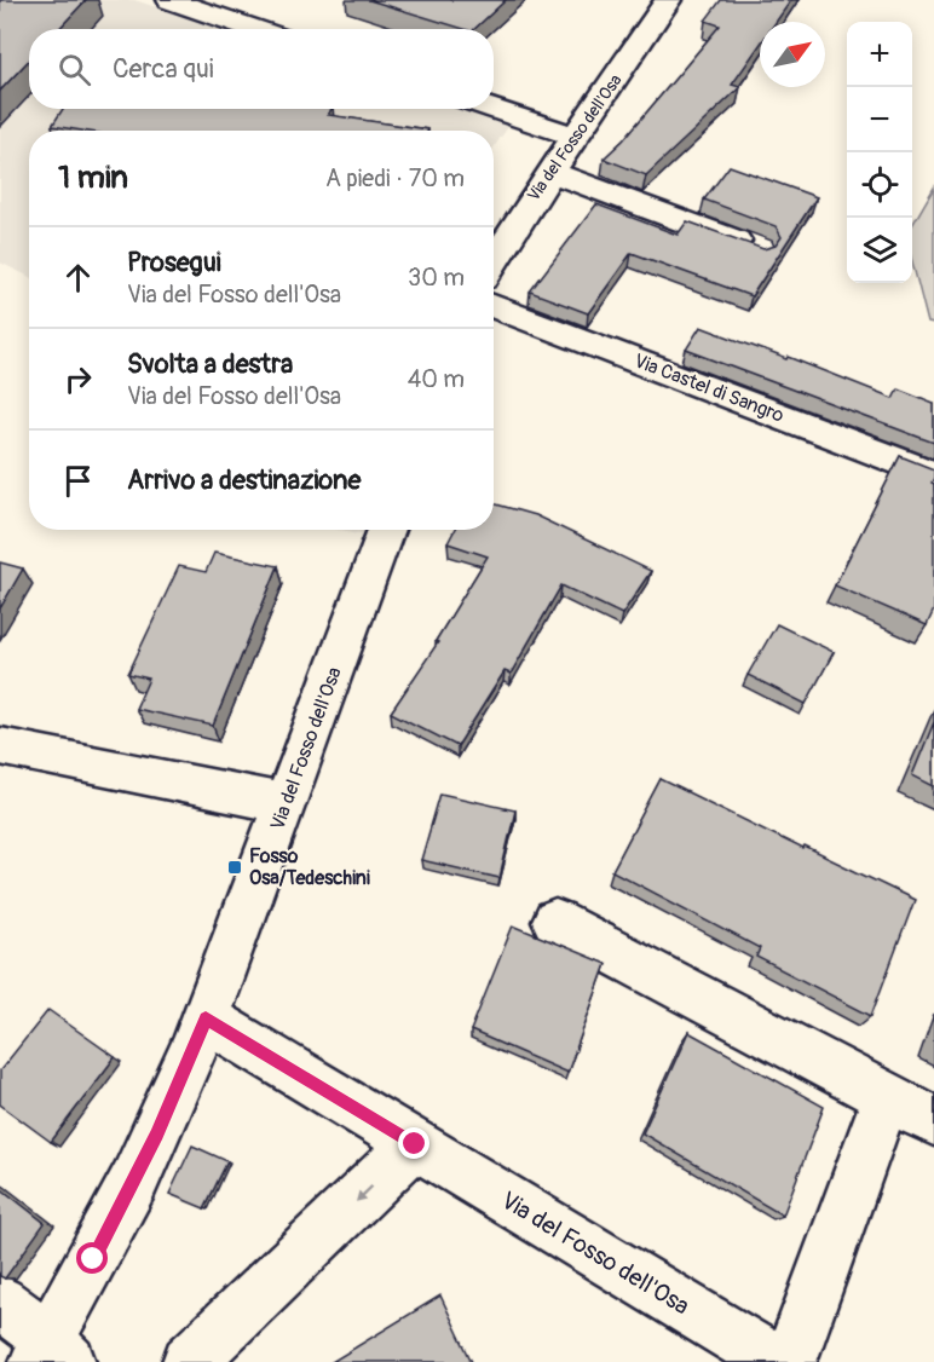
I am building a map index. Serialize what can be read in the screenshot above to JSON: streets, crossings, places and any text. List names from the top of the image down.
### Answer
{
  "streets": {
    "street": ["Via del Fosso dell'Osa", "Via Castel di Sangro"]
  },
  "places": {
    "transit": ["Fosso Osa/Tedeschini"]
  },
  "north": "top right",
  "page": {
    "map_buttons": ["+", "−"],
    "search": "Cerca qui",
    "heading": ["1 min", "A piedi · 70 m"],
    "list": [
      ["Prosegui", "Via del Fosso dell'Osa", "30 m"],
      ["Svolta a destra", "Via del Fosso dell'Osa", "40 m"],
      "Arrivo a destinazione"
    ]
  }
}
